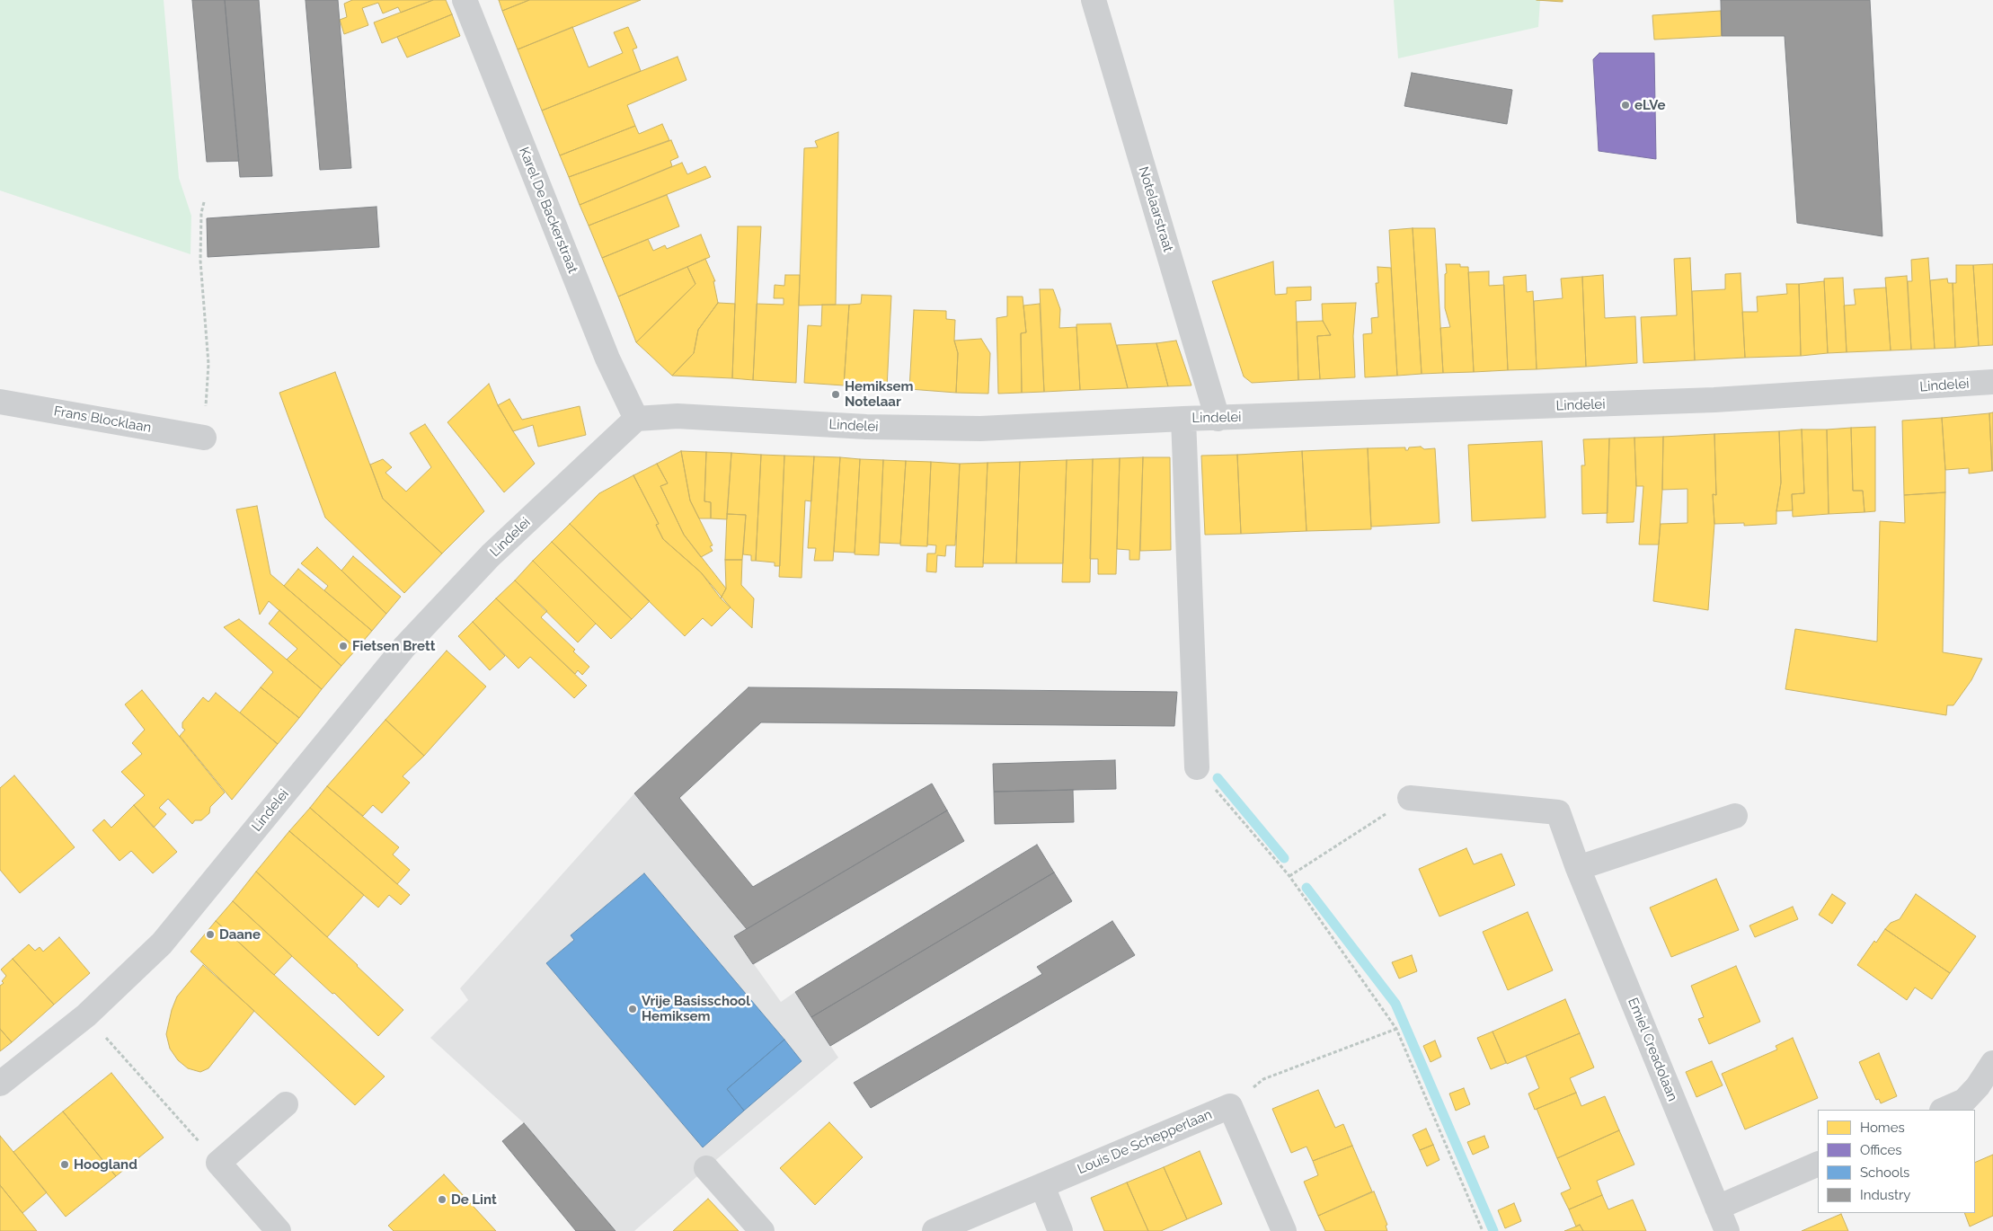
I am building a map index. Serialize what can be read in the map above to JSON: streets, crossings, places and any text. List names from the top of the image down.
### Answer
{
  "streets": {
    "street": [
      "Notelaarstraat",
      "Karel De Backerstraat",
      "Lindelei",
      "Frans Blocklaan",
      "Emiel Creadolaan",
      "Louis De Schepperlaan"
    ]
  },
  "crossings": [
    ["Notelaarstraat", "Lindelei"],
    ["Karel De Backerstraat", "Lindelei"]
  ],
  "places": [
    "eLVe",
    "Hemiksem Notelaar",
    "Fietsen Brett",
    "Daane",
    "Vrije Basisschool Hemiksem",
    "Hoogland",
    "De Lint"
  ],
  "legend": [
    "Homes",
    "Offices",
    "Schools",
    "Industry"
  ]
}
